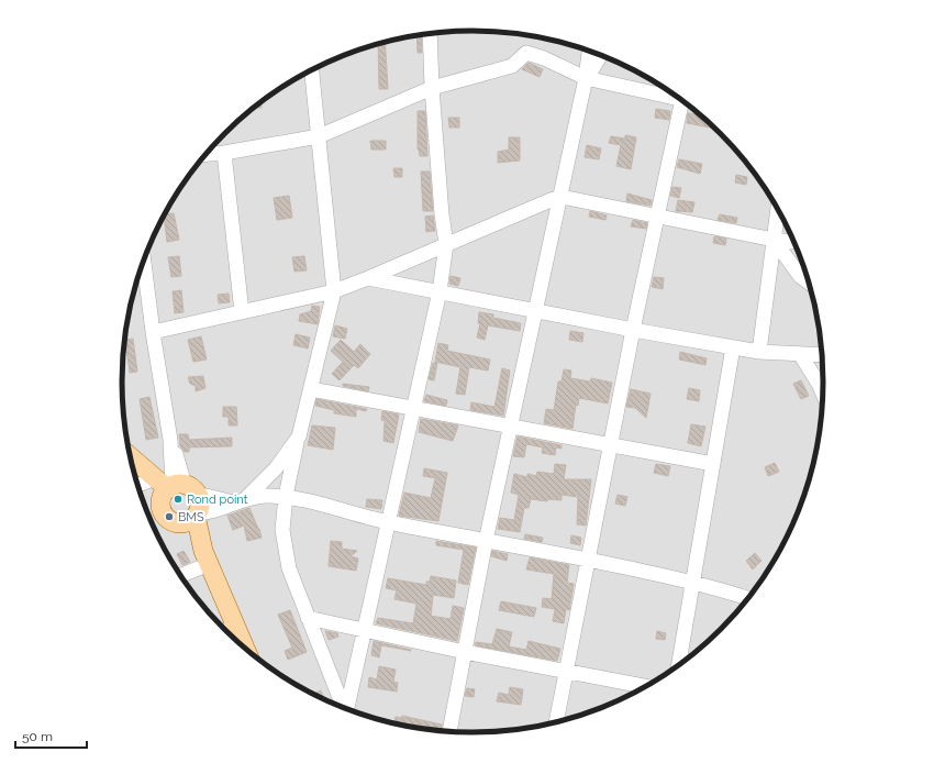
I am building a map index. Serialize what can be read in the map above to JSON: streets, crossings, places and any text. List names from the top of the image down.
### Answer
{
  "places": ["Rond point", "BMS"],
  "scale_bar": "50 m"
}
